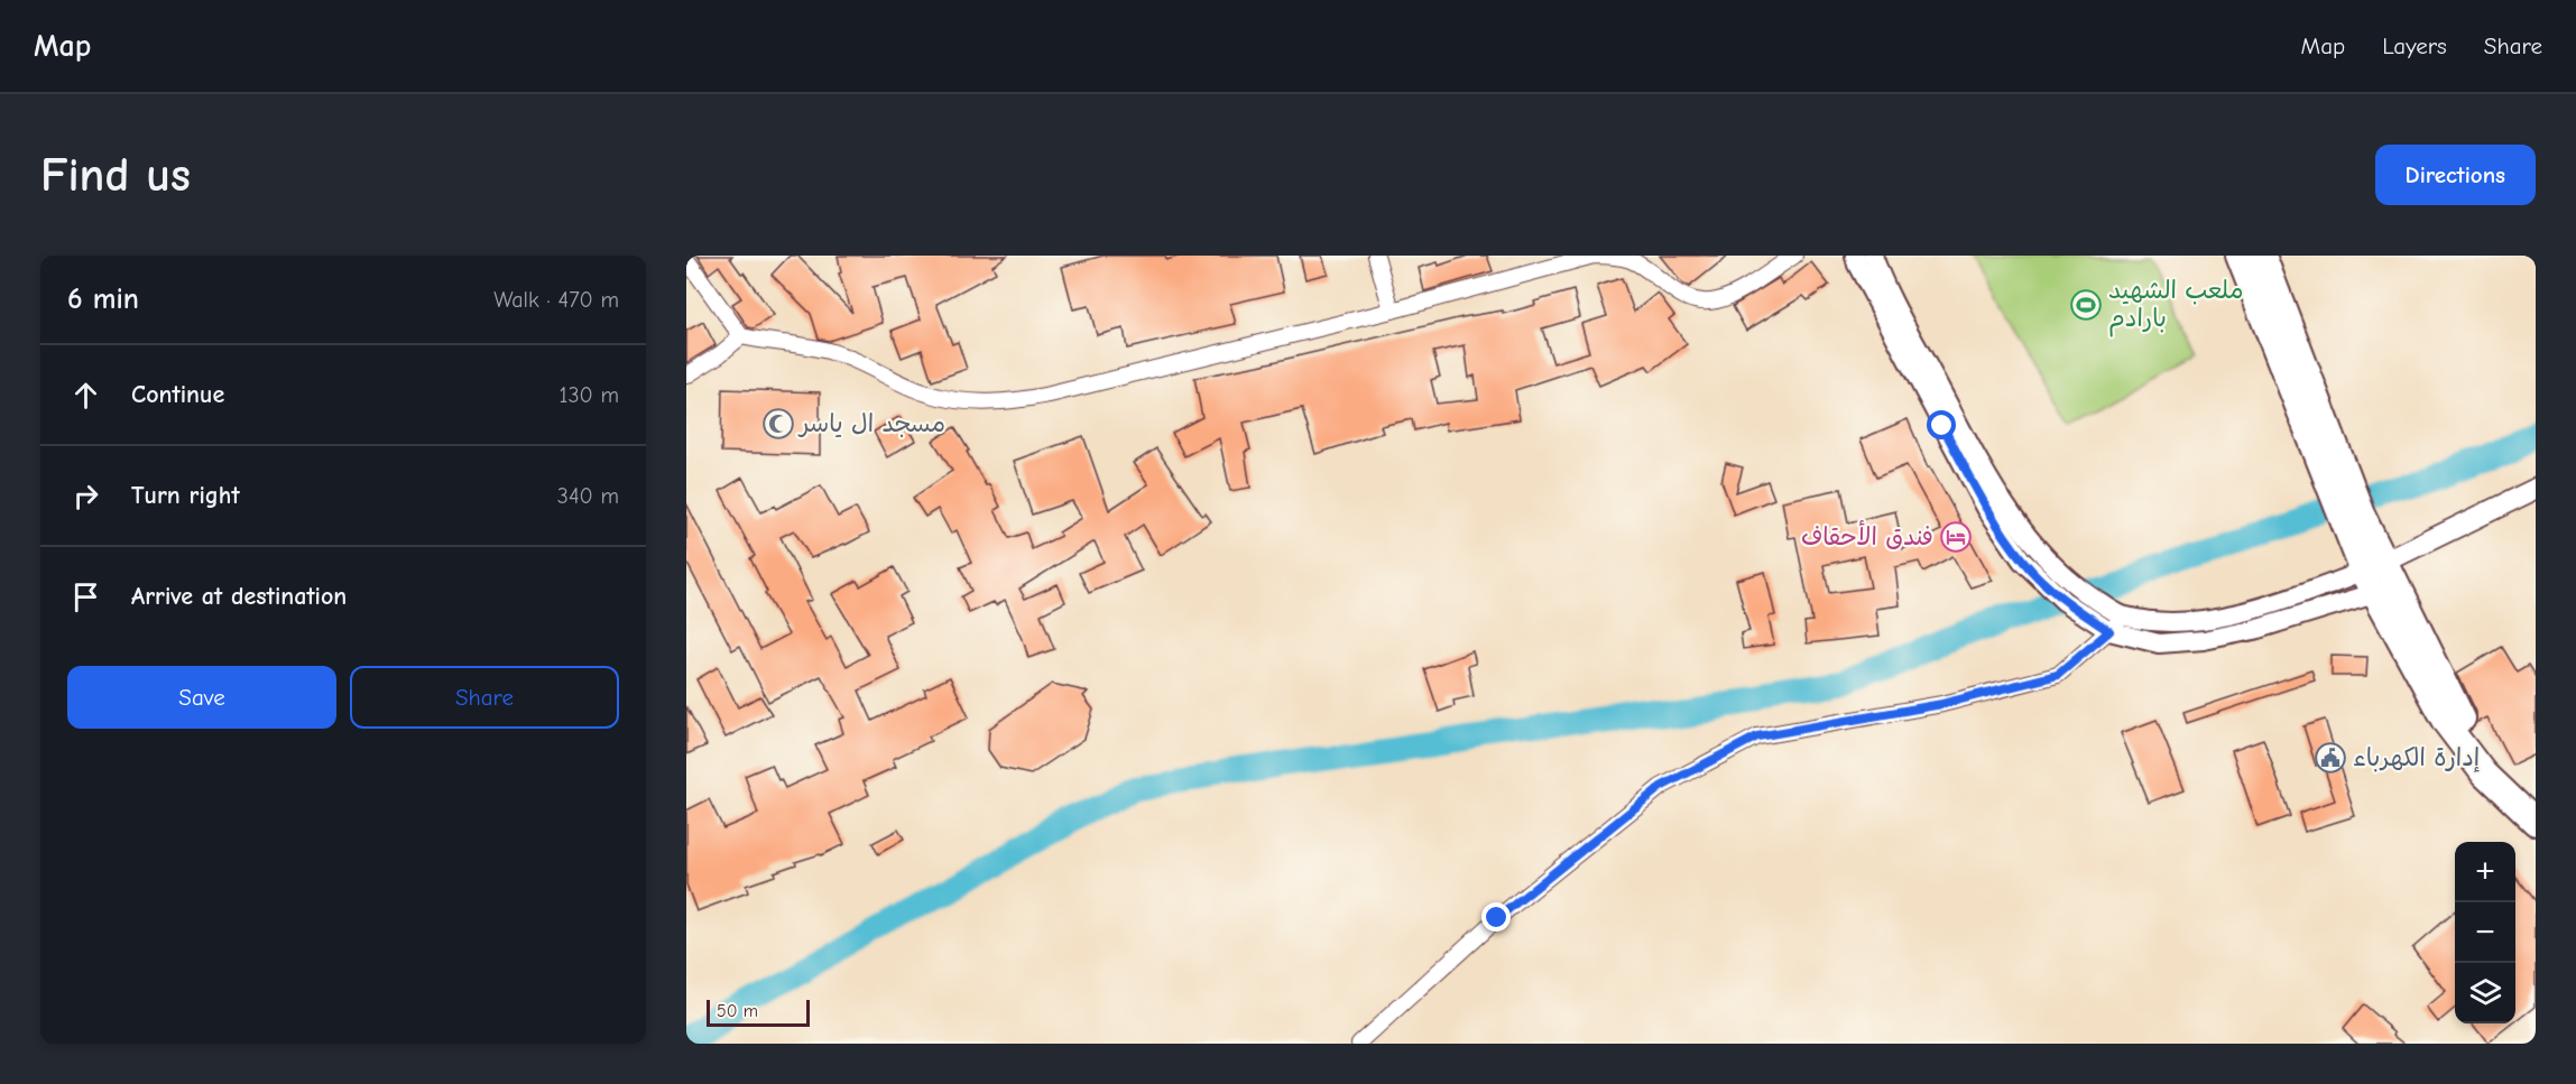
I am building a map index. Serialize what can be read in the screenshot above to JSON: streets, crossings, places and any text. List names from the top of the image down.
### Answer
{
  "places": {
    "sports": ["ملعب الشهيد بارادم"],
    "mosque": ["مسجد ال ياسر"],
    "hotel": ["فندق الأحقاف"],
    "public building": ["إدارة الكهرباء"]
  },
  "scale_bar": "50 m",
  "page": {
    "header": "Map",
    "nav": ["Map", "Layers", "Share"],
    "buttons": [
      "Directions",
      ["Save", "Share"]
    ],
    "title": "Find us",
    "heading": ["6 min", "Walk · 470 m"],
    "list": [
      ["Continue", "130 m"],
      ["Turn right", "340 m"],
      "Arrive at destination"
    ],
    "map_buttons": ["+", "−"],
    "scale": "50 m"
  }
}
